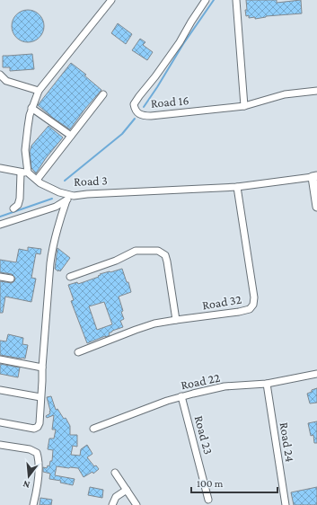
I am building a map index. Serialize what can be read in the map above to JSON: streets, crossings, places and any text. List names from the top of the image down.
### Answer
{
  "streets": {
    "street": [
      "Road 16",
      "Road 3",
      "Road 32",
      "Road 22",
      "Road 23",
      "Road 24"
    ]
  },
  "crossings": [
    ["Road 3", "Road 32"],
    ["Road 22", "Road 23"],
    ["Road 22", "Road 24"]
  ],
  "scale_bar": "100 m",
  "north": "bottom"
}
